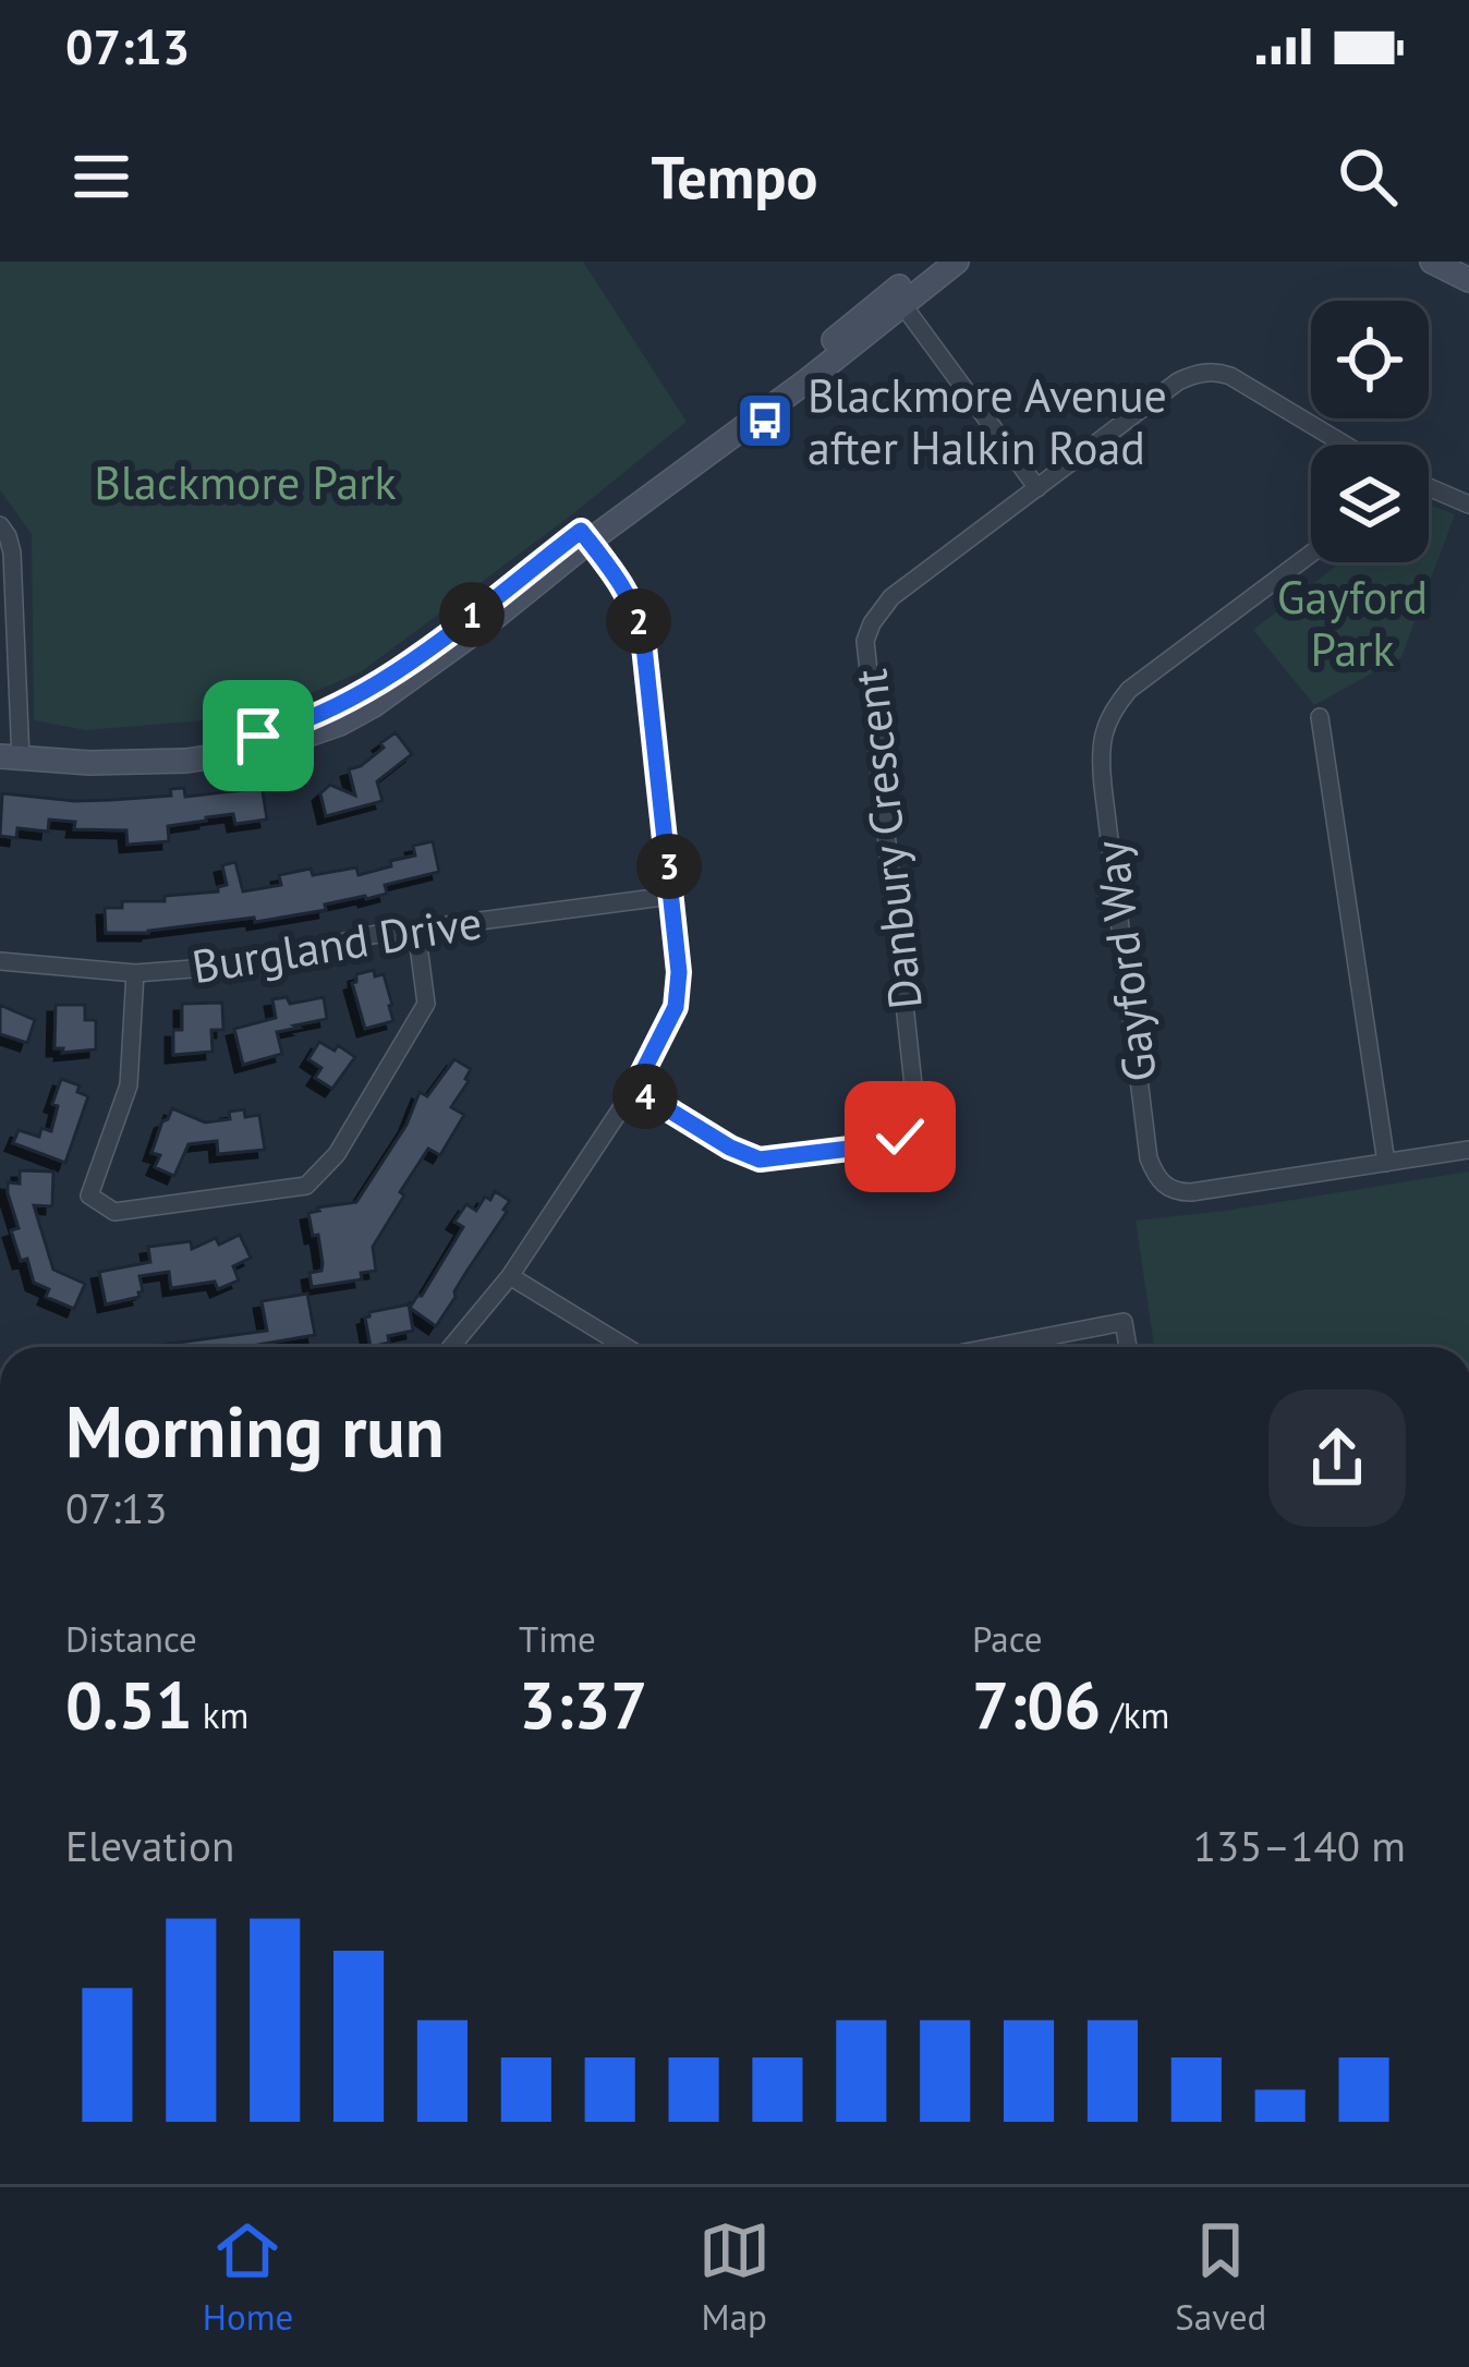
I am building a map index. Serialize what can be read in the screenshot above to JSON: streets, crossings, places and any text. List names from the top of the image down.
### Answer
{
  "streets": {
    "street": ["Danbury Crescent", "Burgland Drive", "Gayford Way"]
  },
  "parks": ["Blackmore Park", "Gayford Park"],
  "places": {
    "bus stop": ["Blackmore Avenue after Halkin Road"]
  },
  "page": {
    "status": "07:13",
    "header": "Tempo",
    "pins": [
      "1",
      "2",
      "3",
      "4"
    ],
    "heading": ["Morning run", "07:13"],
    "stats": [
      ["Distance", "0.51 km"],
      ["Time", "3:37"],
      ["Pace", "7:06 /km"]
    ],
    "chart": ["Elevation", "135–140 m"],
    "tabs": ["Home", "Map", "Saved"]
  }
}
